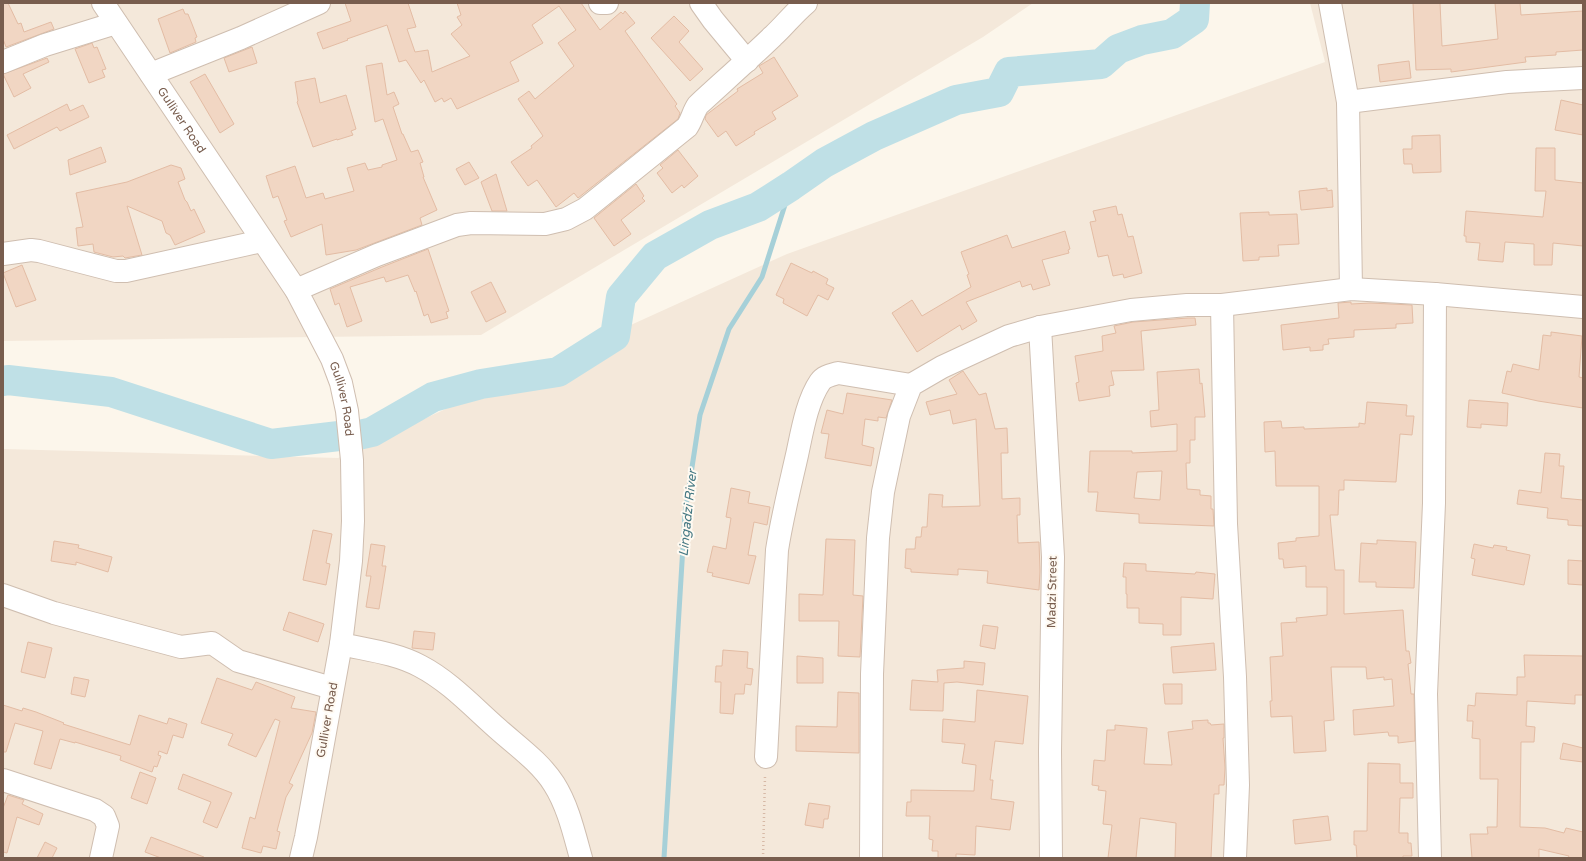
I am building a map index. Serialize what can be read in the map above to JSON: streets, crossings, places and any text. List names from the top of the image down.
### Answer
{
  "streets": {
    "street": ["Gulliver Road", "Madzi Street"]
  },
  "water": ["Lingadzi River"]
}
